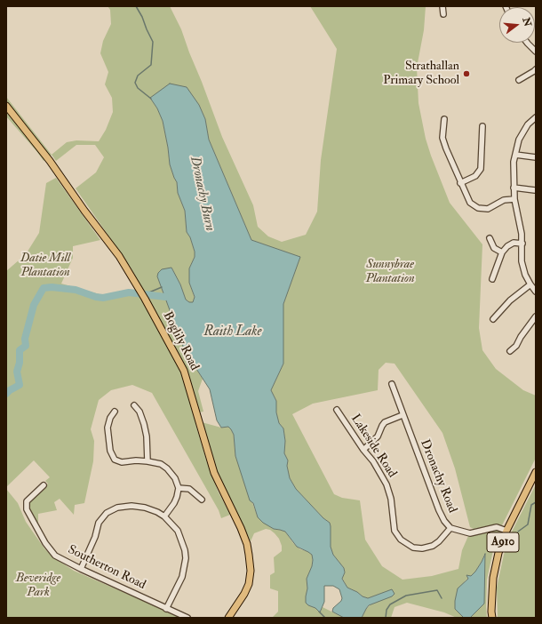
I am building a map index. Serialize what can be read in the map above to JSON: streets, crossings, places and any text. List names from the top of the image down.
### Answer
{
  "streets": {
    "main road": ["Boglily Road", "A910"],
    "street": ["Lakeside Road", "Dronachy Road", "Southerton Road"]
  },
  "crossings": [
    ["Lakeside Road", "Dronachy Road"],
    ["Dronachy Road", "A910"]
  ],
  "water": ["Dronachy Burn", "Raith Lake"],
  "parks": ["Datie Mill Plantation", "Sunnybrae Plantation", "Beveridge Park"],
  "places": ["Strathallan Primary School"],
  "north": "right"
}
